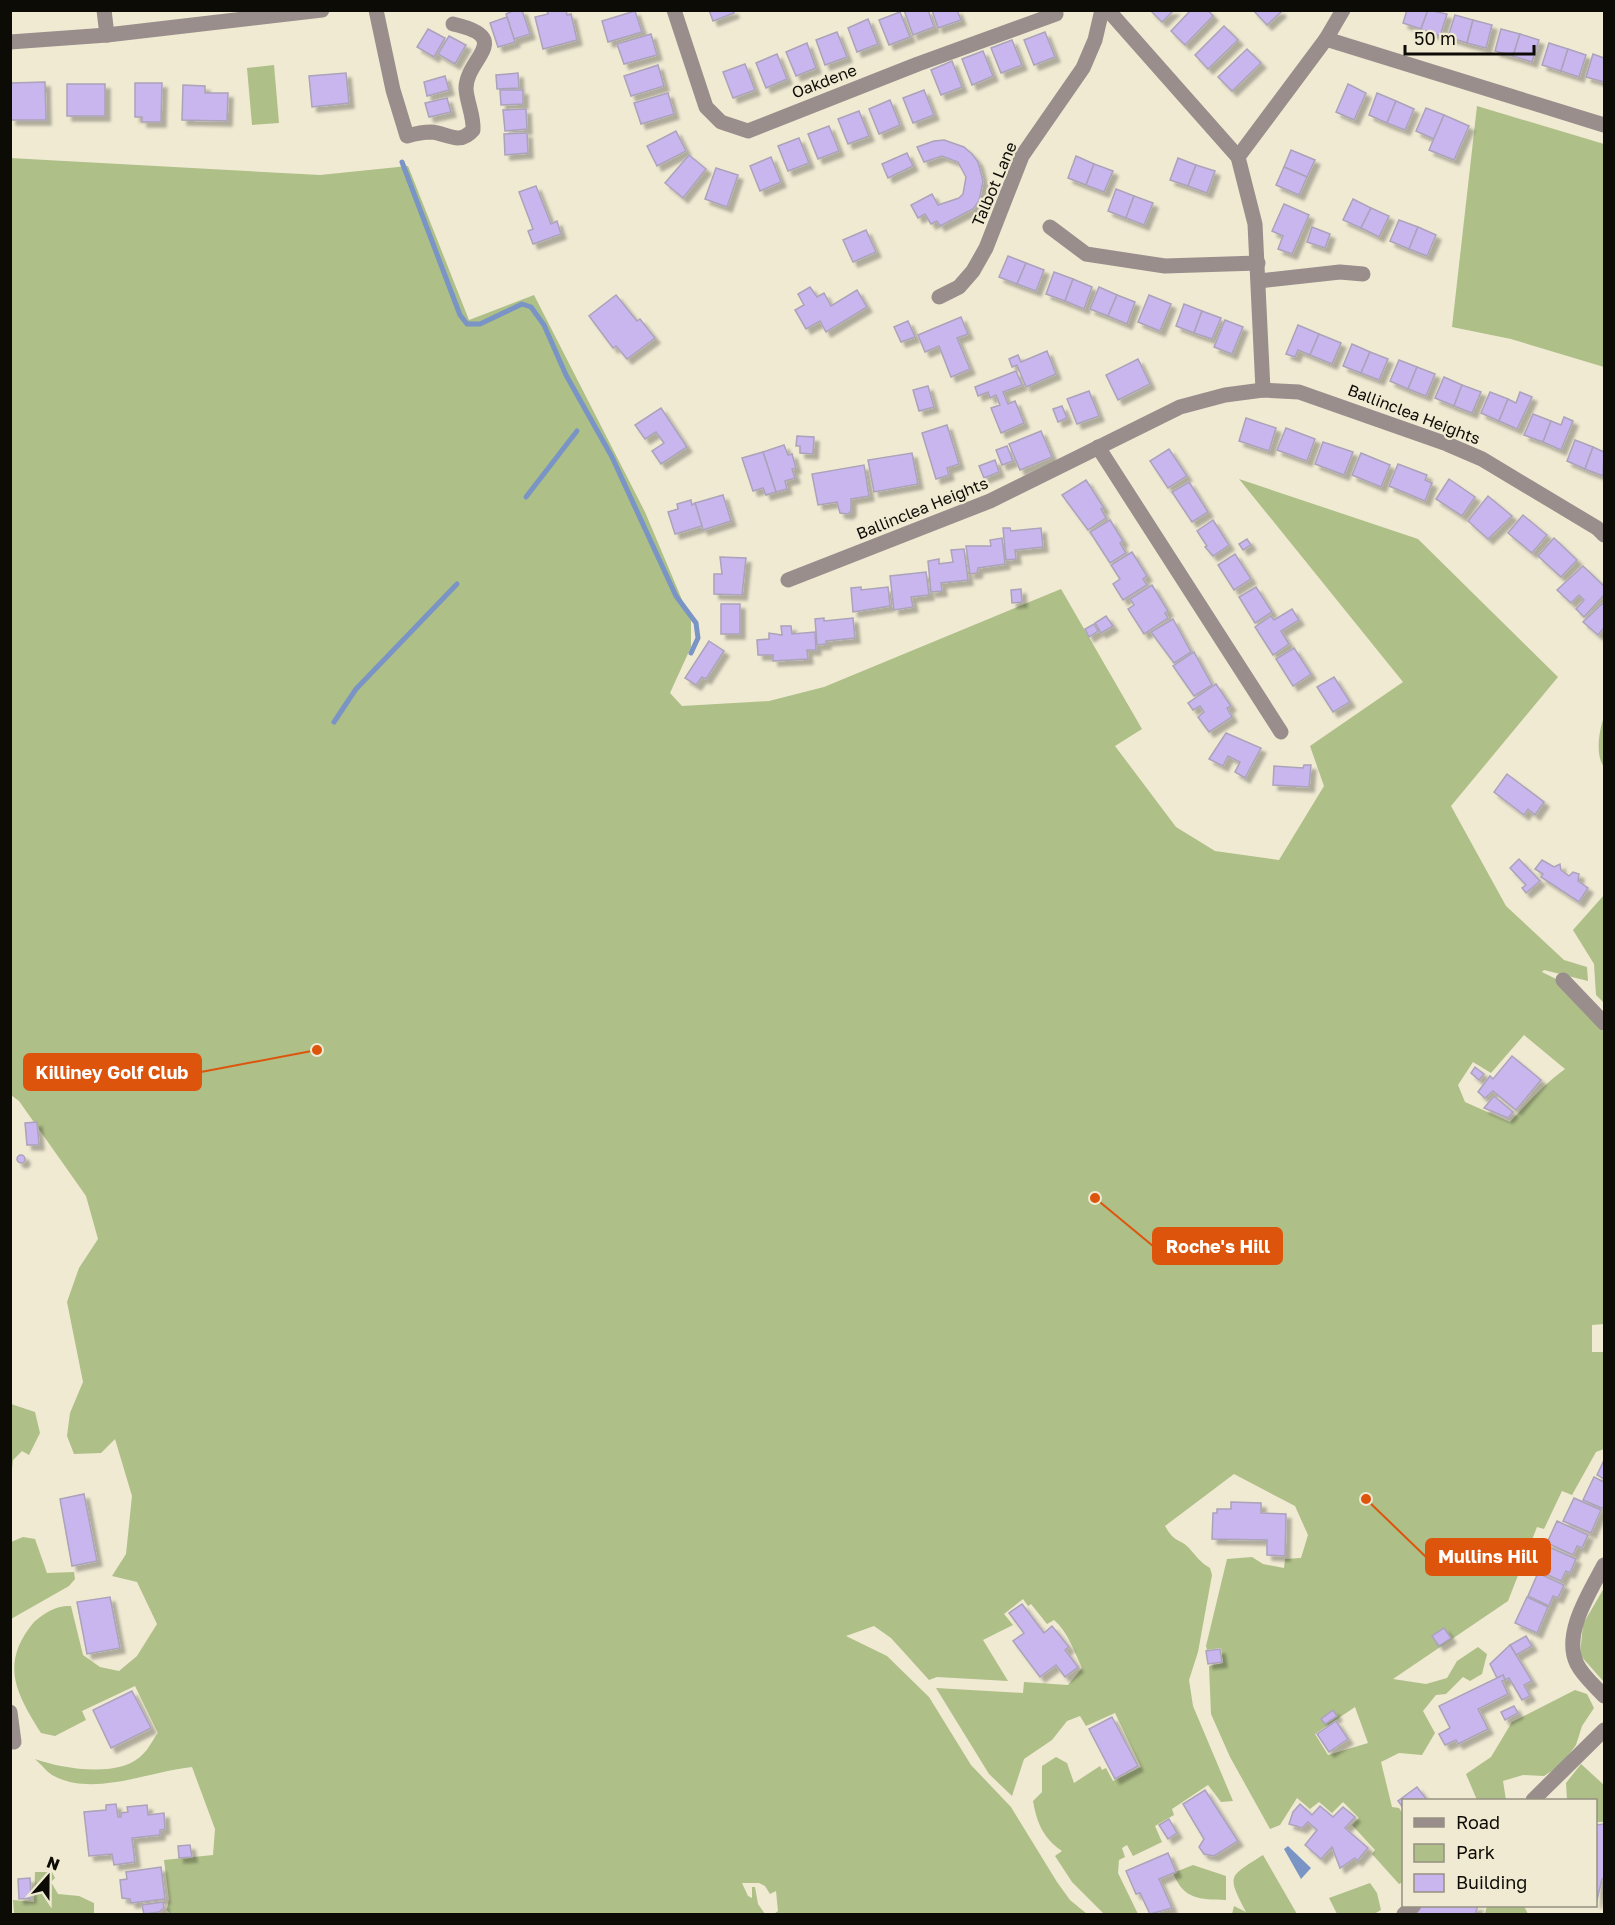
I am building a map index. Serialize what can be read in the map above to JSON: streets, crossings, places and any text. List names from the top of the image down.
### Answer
{
  "streets": {
    "street": ["Oakdene", "Talbot Lane", "Ballinclea Heights"]
  },
  "places": ["Killiney Golf Club", "Roche's Hill", "Mullins Hill"],
  "legend": ["Road", "Park", "Building"],
  "scale_bar": "50 m",
  "north": "top"
}
